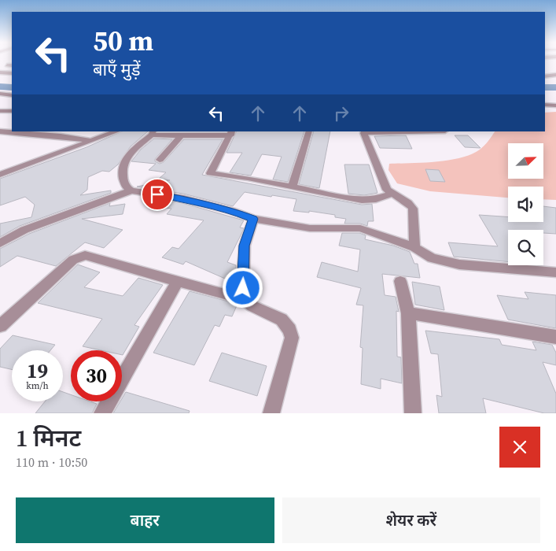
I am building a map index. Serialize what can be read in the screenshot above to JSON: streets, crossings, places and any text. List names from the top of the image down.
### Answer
{
  "north": "top right",
  "page": {
    "turn": ["50 m", "बाएँ मुड़ें"],
    "speed": "19 km/h",
    "limit": "30",
    "heading": ["1 मिनट", "110 m · 10:50"],
    "buttons": ["बाहर", "शेयर करें"]
  }
}
